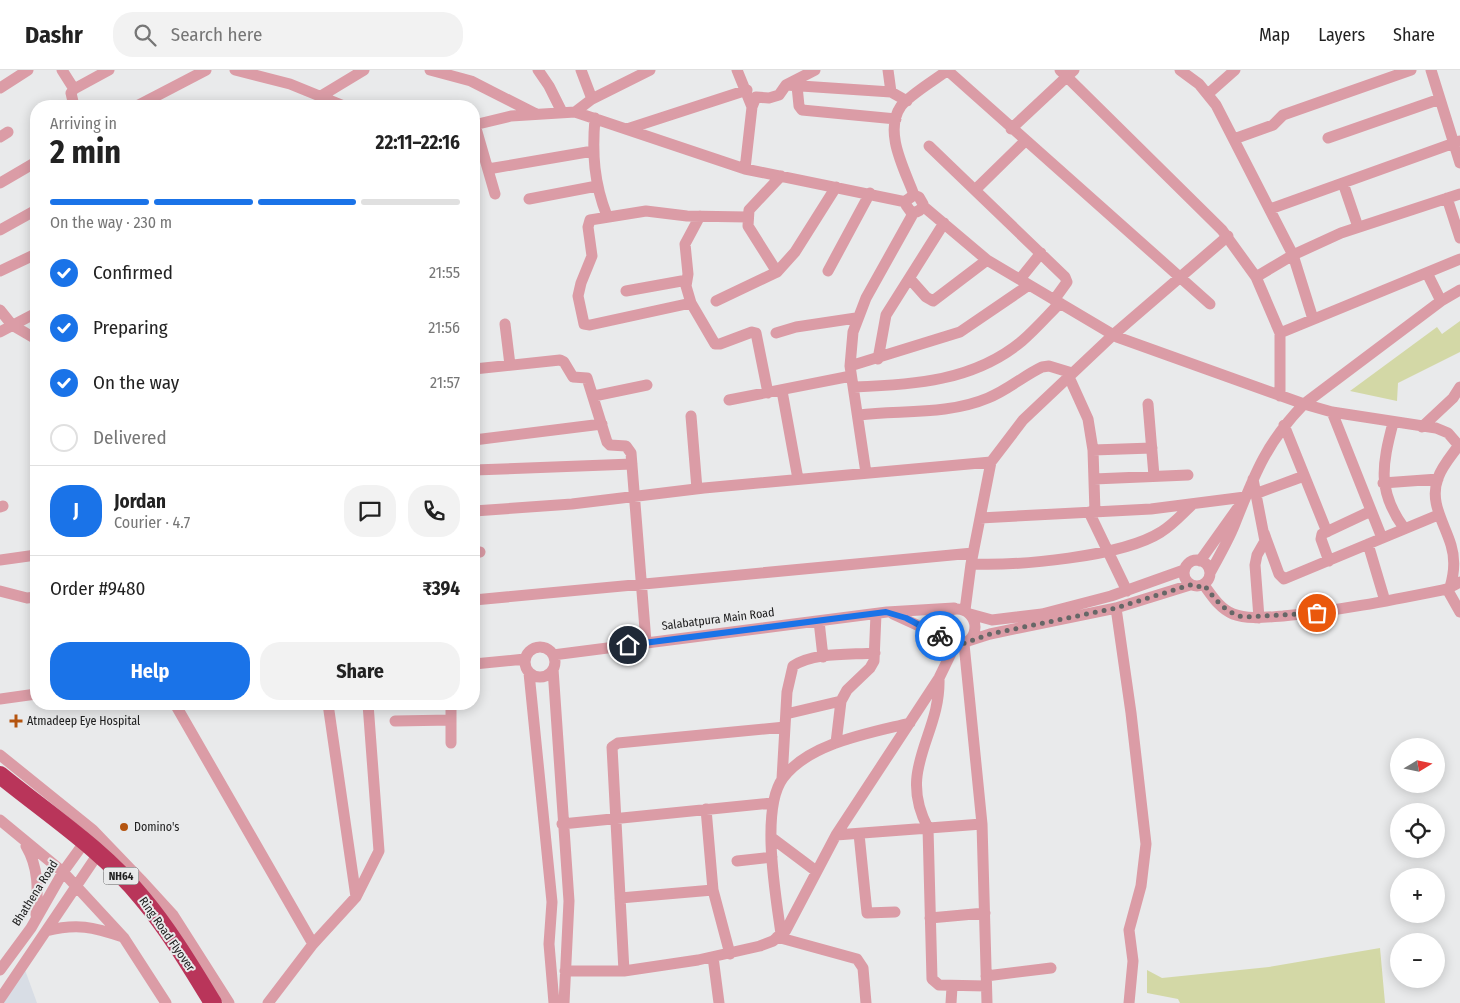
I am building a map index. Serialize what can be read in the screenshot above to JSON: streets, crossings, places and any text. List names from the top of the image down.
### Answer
{
  "streets": {
    "highway": ["NH64", "Ring Road Flyover"],
    "street": ["Salabatpura Main Road", "Bhathena Road"]
  },
  "places": {
    "health": ["Atmadeep Eye Hospital"],
    "other": ["Domino's"]
  },
  "north": "right",
  "page": {
    "header": "Dashr",
    "search": "Search here",
    "nav": ["Map", "Layers", "Share"],
    "heading": ["2 min", "Arriving in", "22:11–22:16"],
    "panel": [
      "Jordan",
      "Courier · 4.7",
      "Order #9480",
      "₹394"
    ],
    "bar": "On the way · 230 m",
    "list": [
      ["Confirmed", "21:55"],
      ["Preparing", "21:56"],
      ["On the way", "21:57"],
      "Delivered"
    ],
    "round": "J",
    "buttons": ["Help", "Share"],
    "map_buttons": ["+", "−"]
  }
}
